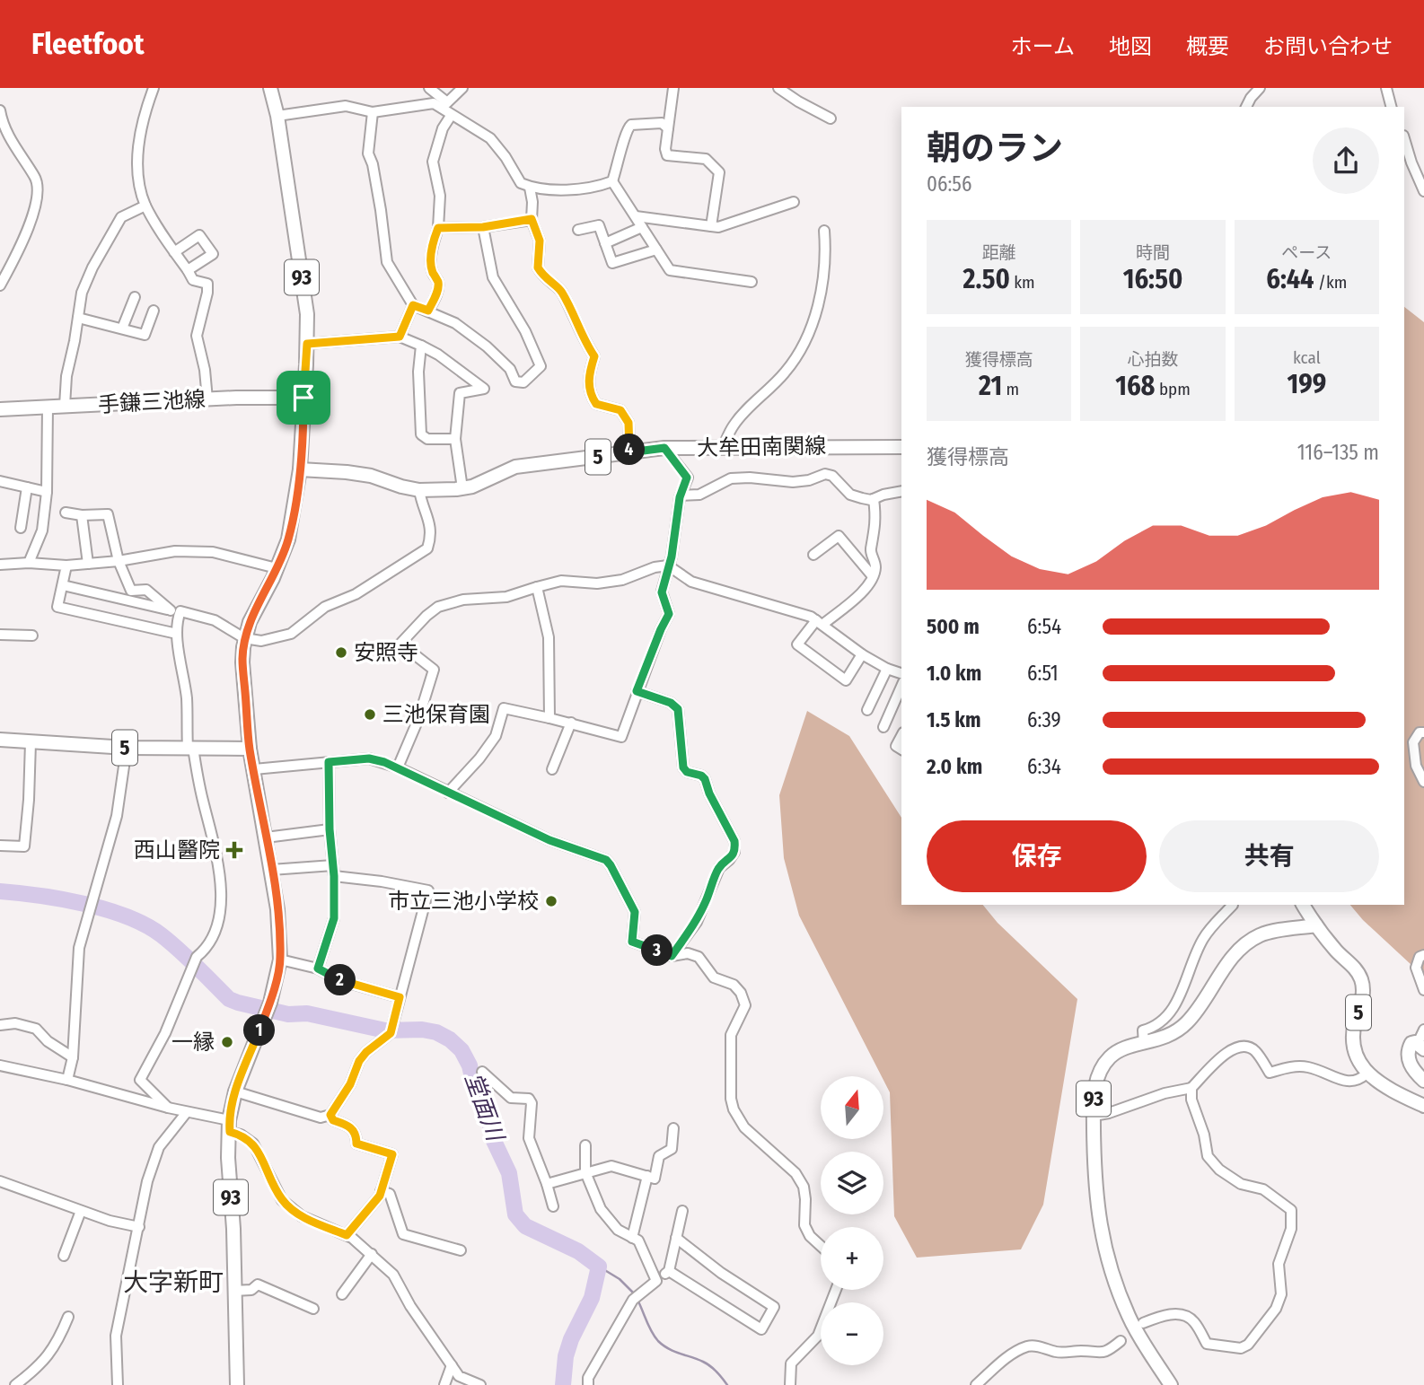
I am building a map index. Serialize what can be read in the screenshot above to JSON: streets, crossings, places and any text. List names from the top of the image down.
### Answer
{
  "streets": {
    "main road": [
      "93",
      "手鎌三池線",
      "大牟田南関線",
      "5"
    ]
  },
  "crossings": [
    ["93", "手鎌三池線"],
    ["93", "大牟田南関線"],
    ["93", "5"]
  ],
  "districts": ["大字新町"],
  "water": ["堂面川"],
  "places": {
    "other": [
      "安照寺",
      "三池保育園",
      "市立三池小学校",
      "一縁"
    ],
    "health": ["西山醫院"]
  },
  "north": "top",
  "page": {
    "header": "Fleetfoot",
    "nav": [
      "ホーム",
      "地図",
      "概要",
      "お問い合わせ"
    ],
    "heading": ["朝のラン", "06:56"],
    "stats": [
      ["距離", "2.50 km"],
      ["時間", "16:50"],
      ["ペース", "6:44 /km"],
      ["獲得標高", "21 m"],
      ["心拍数", "168 bpm"],
      ["kcal", "199"]
    ],
    "chart": ["獲得標高", "116–135 m"],
    "pins": [
      "4",
      "3",
      "2",
      "1"
    ],
    "list": [
      {
        "name": "500 m",
        "note": "6:54"
      },
      {
        "name": "1.0 km",
        "note": "6:51"
      },
      {
        "name": "1.5 km",
        "note": "6:39"
      },
      {
        "name": "2.0 km",
        "note": "6:34"
      }
    ],
    "buttons": ["保存", "共有"],
    "map_buttons": ["+", "−"]
  }
}
